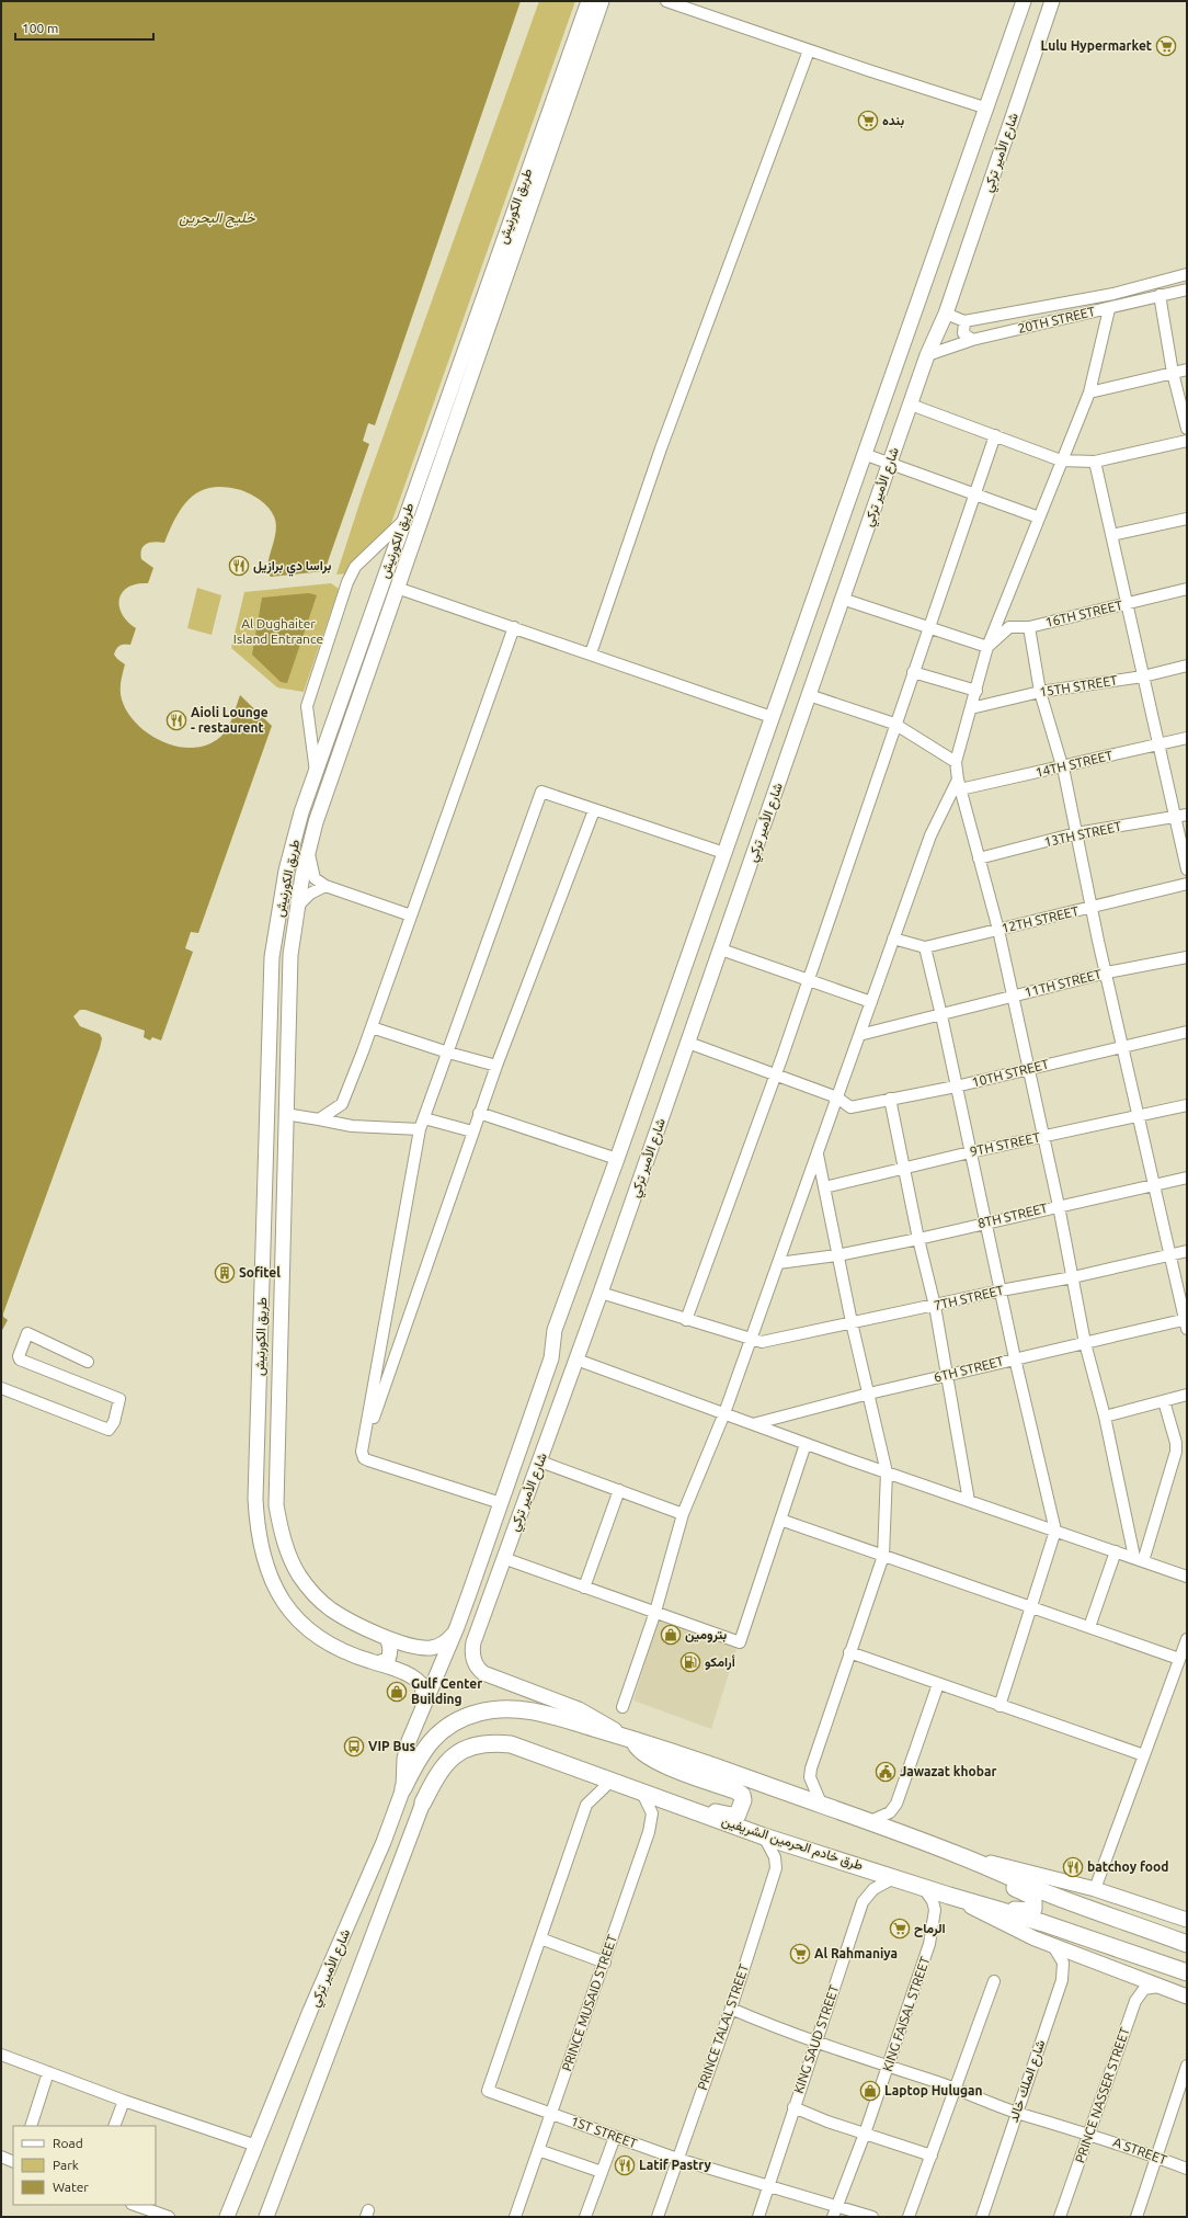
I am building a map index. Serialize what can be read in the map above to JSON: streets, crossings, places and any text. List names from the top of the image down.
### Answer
{
  "streets": {
    "highway": ["طرق خادم الحرمين الشريفين"],
    "main road": ["شارع الأمير تركي", "طريق الكورنيش"],
    "street": [
      "20TH STREET",
      "16TH STREET",
      "15TH STREET",
      "14TH STREET",
      "13TH STREET",
      "12TH STREET",
      "11TH STREET",
      "10TH STREET",
      "9TH STREET",
      "8TH STREET",
      "7TH STREET",
      "6TH STREET",
      "PRINCE MUSAID STREET",
      "KING FAISAL STREET",
      "PRINCE TALAL STREET",
      "KING SAUD STREET",
      "شارع الملك خالد",
      "PRINCE NASSER STREET",
      "1ST STREET",
      "A STREET"
    ]
  },
  "crossings": [
    ["شارع الأمير تركي", "طريق الكورنيش"],
    ["شارع الأمير تركي", "20TH STREET"],
    ["شارع الأمير تركي", "10TH STREET"],
    ["شارع الأمير تركي", "7TH STREET"],
    ["شارع الأمير تركي", "طرق خادم الحرمين الشريفين"],
    ["طرق خادم الحرمين الشريفين", "PRINCE MUSAID STREET"],
    ["طرق خادم الحرمين الشريفين", "KING FAISAL STREET"],
    ["طرق خادم الحرمين الشريفين", "PRINCE TALAL STREET"],
    ["طرق خادم الحرمين الشريفين", "KING SAUD STREET"],
    ["PRINCE MUSAID STREET", "1ST STREET"],
    ["KING FAISAL STREET", "1ST STREET"],
    ["KING FAISAL STREET", "A STREET"],
    ["PRINCE TALAL STREET", "1ST STREET"],
    ["PRINCE TALAL STREET", "A STREET"],
    ["KING SAUD STREET", "1ST STREET"],
    ["KING SAUD STREET", "A STREET"],
    ["شارع الملك خالد", "A STREET"],
    ["PRINCE NASSER STREET", "A STREET"]
  ],
  "water": ["خليج البحرين"],
  "parks": ["Al Dughaiter Island Entrance"],
  "places": {
    "supermarket": [
      "Lulu Hypermarket",
      "بنده",
      "الرماح",
      "Al Rahmaniya"
    ],
    "restaurant": [
      "براسا دي برازيل",
      "Aioli Lounge - restaurent",
      "batchoy food",
      "Latif Pastry"
    ],
    "building": ["Sofitel"],
    "shop": ["بترومين", "Gulf Center Building", "Laptop Hulugan"],
    "fuel station": ["أرامكو"],
    "bus stop": ["VIP Bus"],
    "public building": ["Jawazat khobar"]
  },
  "legend": ["Road", "Park", "Water"],
  "scale_bar": "100 m"
}
